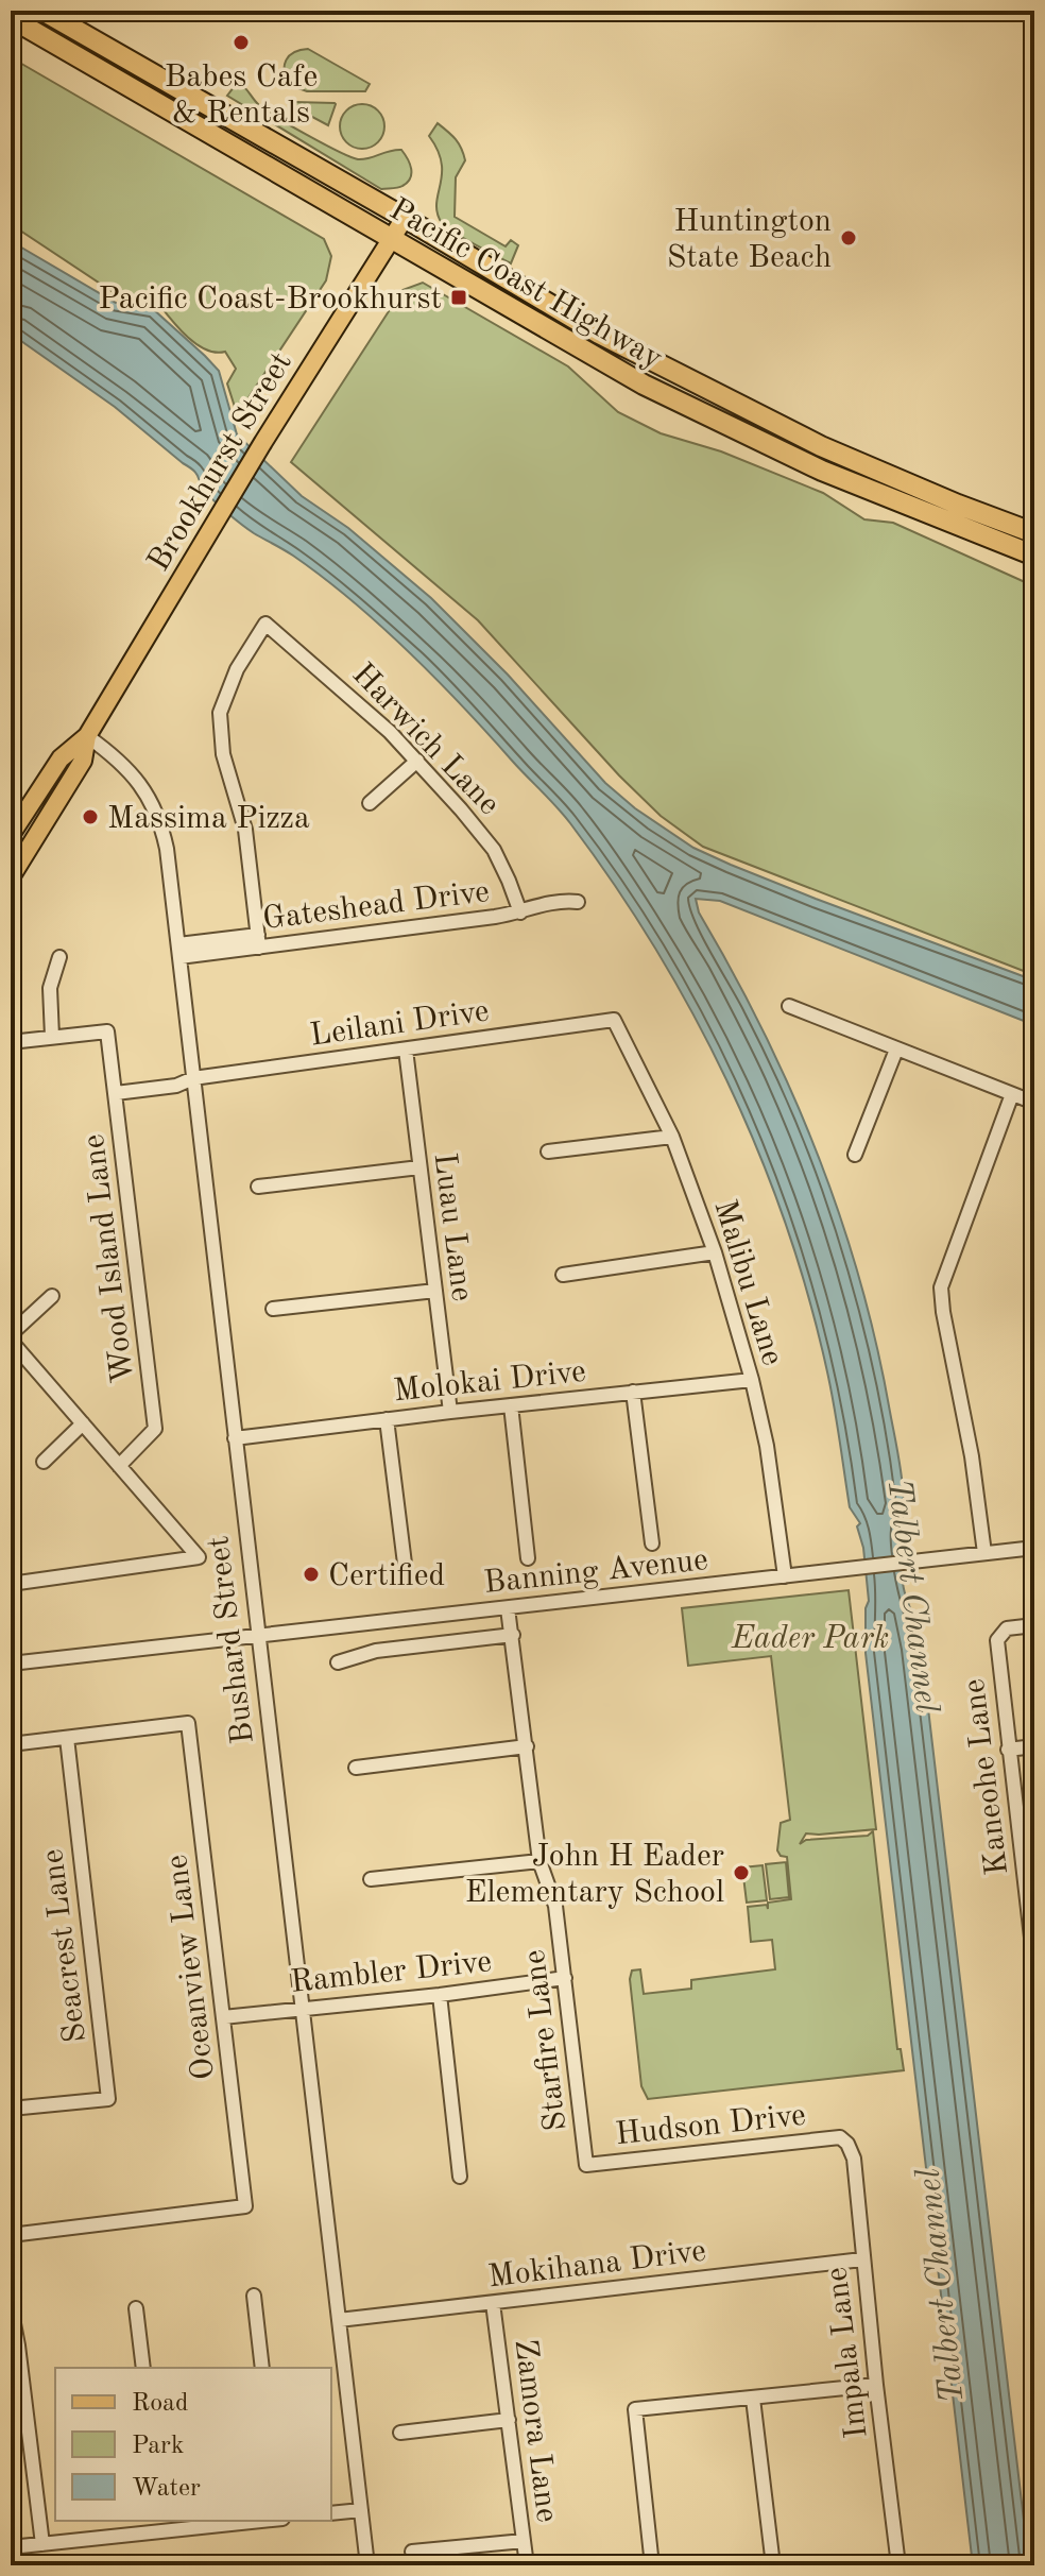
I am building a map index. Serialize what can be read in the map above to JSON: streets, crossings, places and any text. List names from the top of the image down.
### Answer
{
  "streets": {
    "highway": ["Pacific Coast Highway"],
    "main road": ["Brookhurst Street"],
    "street": [
      "Harwich Lane",
      "Gateshead Drive",
      "Leilani Drive",
      "Luau Lane",
      "Wood Island Lane",
      "Malibu Lane",
      "Molokai Drive",
      "Banning Avenue",
      "Bushard Street",
      "Kaneohe Lane",
      "Seacrest Lane",
      "Oceanview Lane",
      "Rambler Drive",
      "Starfire Lane",
      "Hudson Drive",
      "Mokihana Drive",
      "Impala Lane",
      "Zamora Lane"
    ]
  },
  "crossings": [
    ["Pacific Coast Highway", "Brookhurst Street"],
    ["Brookhurst Street", "Bushard Street"],
    ["Harwich Lane", "Gateshead Drive"],
    ["Gateshead Drive", "Bushard Street"],
    ["Leilani Drive", "Luau Lane"],
    ["Leilani Drive", "Wood Island Lane"],
    ["Leilani Drive", "Malibu Lane"],
    ["Leilani Drive", "Bushard Street"],
    ["Luau Lane", "Molokai Drive"],
    ["Malibu Lane", "Molokai Drive"],
    ["Malibu Lane", "Banning Avenue"],
    ["Molokai Drive", "Bushard Street"],
    ["Banning Avenue", "Bushard Street"],
    ["Banning Avenue", "Starfire Lane"],
    ["Bushard Street", "Rambler Drive"],
    ["Bushard Street", "Mokihana Drive"],
    ["Seacrest Lane", "Oceanview Lane"],
    ["Oceanview Lane", "Rambler Drive"],
    ["Rambler Drive", "Starfire Lane"],
    ["Starfire Lane", "Hudson Drive"],
    ["Hudson Drive", "Impala Lane"],
    ["Mokihana Drive", "Impala Lane"],
    ["Mokihana Drive", "Zamora Lane"]
  ],
  "water": ["Talbert Channel"],
  "parks": ["Eader Park"],
  "places": {
    "other": [
      "Babes Cafe & Rentals",
      "Huntington State Beach",
      "Massima Pizza",
      "Certified",
      "John H Eader Elementary School"
    ],
    "transit": ["Pacific Coast-Brookhurst"]
  },
  "legend": ["Road", "Park", "Water"]
}
